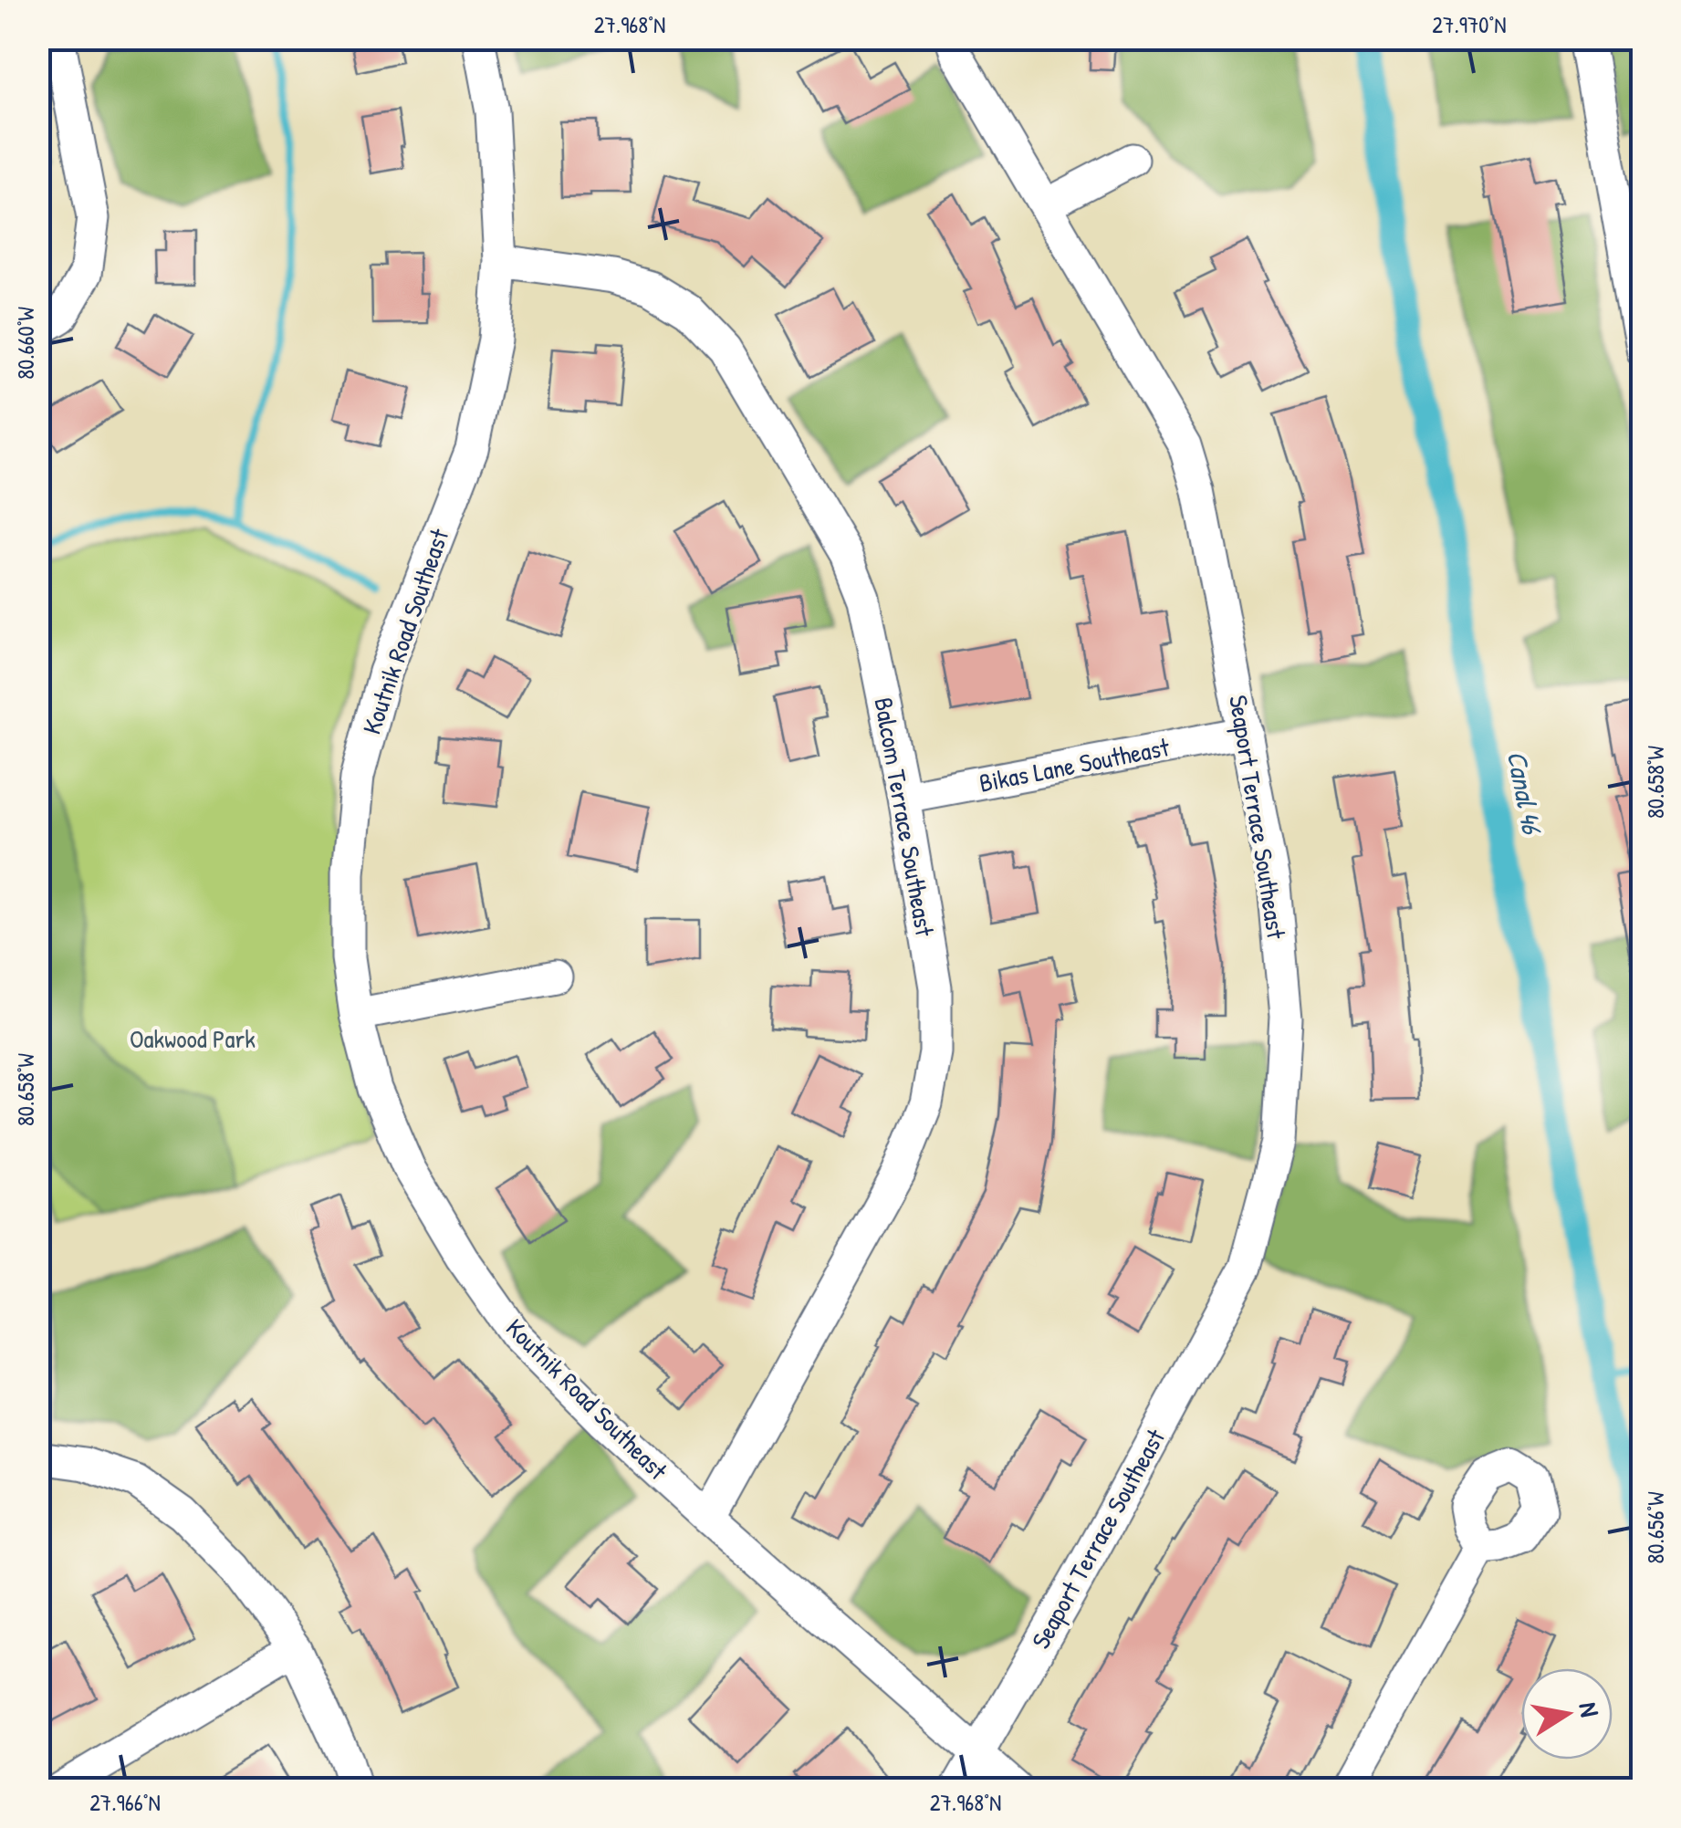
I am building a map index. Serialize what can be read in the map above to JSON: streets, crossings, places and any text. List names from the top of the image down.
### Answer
{
  "streets": {
    "street": [
      "Koutnik Road Southeast",
      "Bikas Lane Southeast",
      "Balcom Terrace Southeast",
      "Seaport Terrace Southeast"
    ]
  },
  "crossings": [
    ["Koutnik Road Southeast", "Balcom Terrace Southeast"],
    ["Koutnik Road Southeast", "Seaport Terrace Southeast"],
    ["Bikas Lane Southeast", "Balcom Terrace Southeast"],
    ["Bikas Lane Southeast", "Seaport Terrace Southeast"]
  ],
  "water": ["Canal 46"],
  "parks": ["Oakwood Park"],
  "north": "right",
  "coordinates": [
    "27.968°N",
    "27.970°N",
    "80.660°W",
    "80.658°W",
    "80.656°W",
    "27.966°N"
  ]
}
